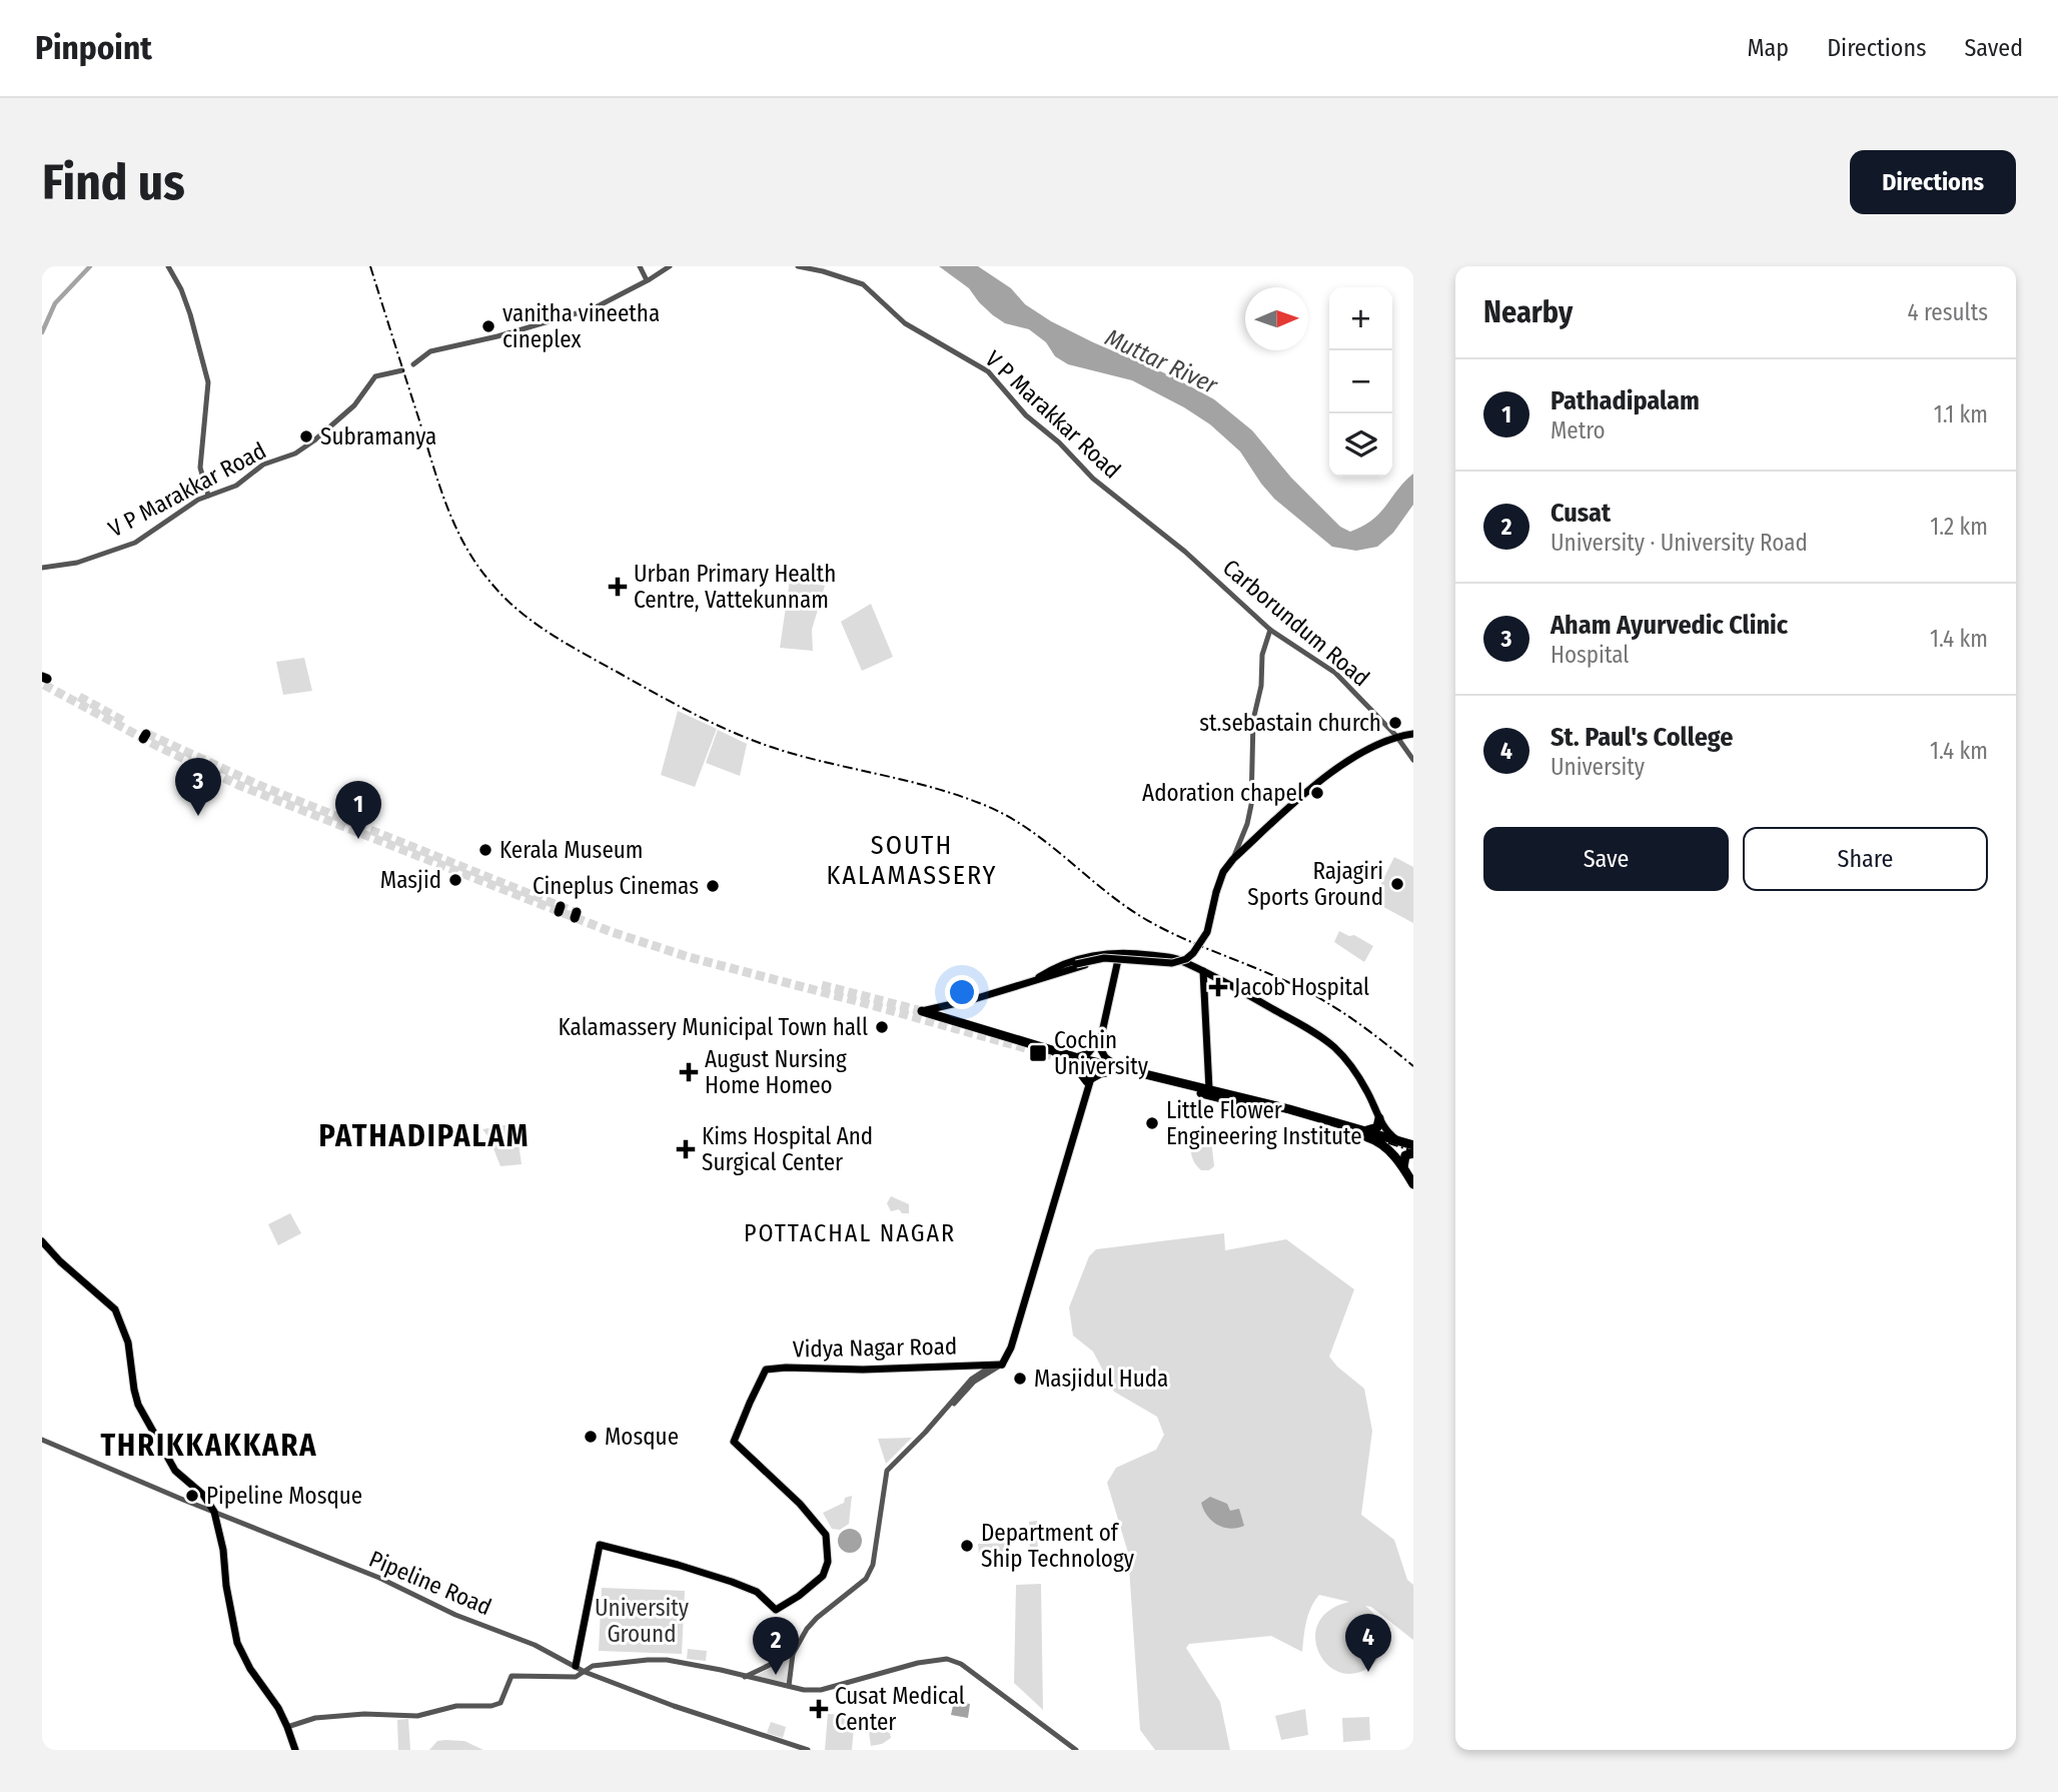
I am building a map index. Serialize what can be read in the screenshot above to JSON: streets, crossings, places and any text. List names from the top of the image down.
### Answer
{
  "streets": {
    "main road": ["Vidya Nagar Road"],
    "street": ["V P Marakkar Road", "Carborundum Road", "Pipeline Road"]
  },
  "crossings": [
    ["V P Marakkar Road", "Carborundum Road"],
    ["Vidya Nagar Road", "Pipeline Road"]
  ],
  "districts": [
    "SOUTH KALAMASSERY",
    "PATHADIPALAM",
    "POTTACHAL NAGAR",
    "THRIKKAKKARA"
  ],
  "water": ["Muttar River"],
  "parks": ["University Ground"],
  "places": {
    "other": [
      "vanitha vineetha cineplex",
      "Subramanya",
      "st.sebastain church",
      "Adoration chapel",
      "Kerala Museum",
      "Masjid",
      "Rajagiri Sports Ground",
      "Cineplus Cinemas",
      "Kalamassery Municipal Town hall",
      "Little Flower Engineering Institute",
      "Masjidul Huda",
      "Mosque",
      "Pipeline Mosque",
      "Department of Ship Technology"
    ],
    "health": [
      "Urban Primary Health Centre, Vattekunnam",
      "Jacob Hospital",
      "August Nursing Home Homeo",
      "Kims Hospital And Surgical Center",
      "Cusat Medical Center"
    ],
    "transit": ["Cochin University"]
  },
  "north": "right",
  "page": {
    "header": "Pinpoint",
    "nav": ["Map", "Directions", "Saved"],
    "buttons": [
      "Directions",
      ["Save", "Share"]
    ],
    "title": "Find us",
    "heading": ["Nearby", "4 results"],
    "map_buttons": ["+", "−"],
    "list": [
      {
        "mark": "1",
        "name": "Pathadipalam",
        "note": "Metro",
        "value": "1.1 km"
      },
      {
        "mark": "2",
        "name": "Cusat",
        "note": "University · University Road",
        "value": "1.2 km"
      },
      {
        "mark": "3",
        "name": "Aham Ayurvedic Clinic",
        "note": "Hospital",
        "value": "1.4 km"
      },
      {
        "mark": "4",
        "name": "St. Paul's College",
        "note": "University",
        "value": "1.4 km"
      }
    ],
    "pins": [
      "3",
      "1",
      "4",
      "2"
    ]
  }
}
